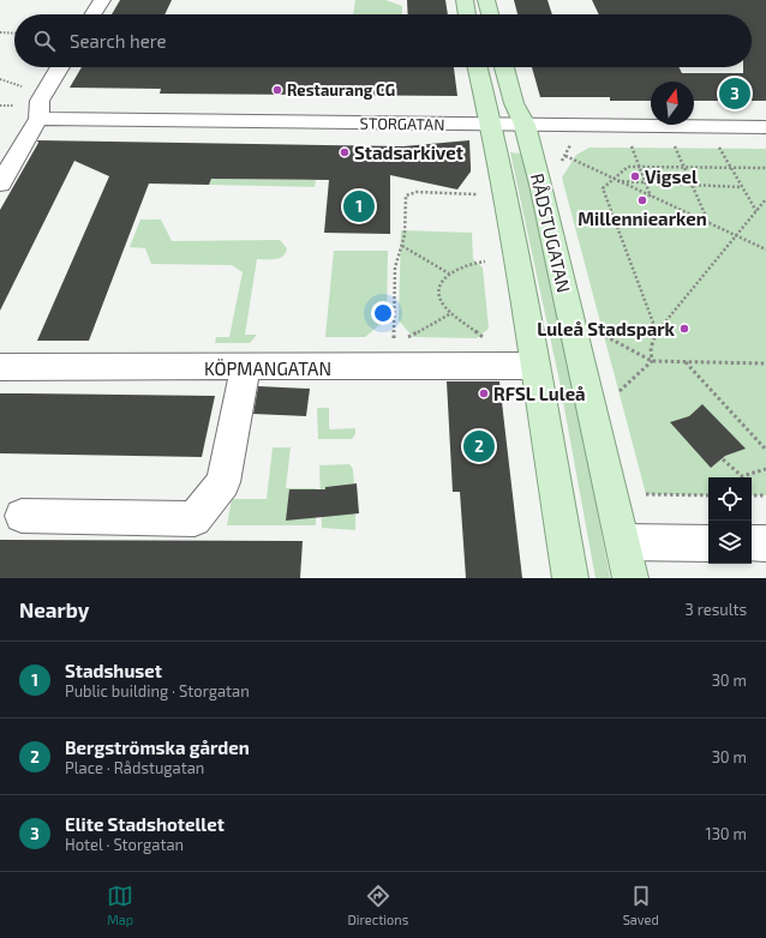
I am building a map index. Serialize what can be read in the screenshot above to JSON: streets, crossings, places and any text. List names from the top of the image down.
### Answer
{
  "streets": {
    "main road": ["RÅDSTUGATAN"],
    "street": ["STORGATAN", "KÖPMANGATAN"]
  },
  "crossings": [
    ["STORGATAN", "RÅDSTUGATAN"],
    ["RÅDSTUGATAN", "KÖPMANGATAN"]
  ],
  "places": [
    "Restaurang CG",
    "Stadsarkivet",
    "Vigsel",
    "Millenniearken",
    "Luleå Stadspark",
    "RFSL Luleå"
  ],
  "north": "top",
  "page": {
    "search": "Search here",
    "pins": ["3", "1", "2"],
    "heading": ["Nearby", "3 results"],
    "list": [
      {
        "mark": "1",
        "name": "Stadshuset",
        "note": "Public building · Storgatan",
        "value": "30 m"
      },
      {
        "mark": "2",
        "name": "Bergströmska gården",
        "note": "Place · Rådstugatan",
        "value": "30 m"
      },
      {
        "mark": "3",
        "name": "Elite Stadshotellet",
        "note": "Hotel · Storgatan",
        "value": "130 m"
      }
    ],
    "nav": ["Map", "Directions", "Saved"]
  }
}
